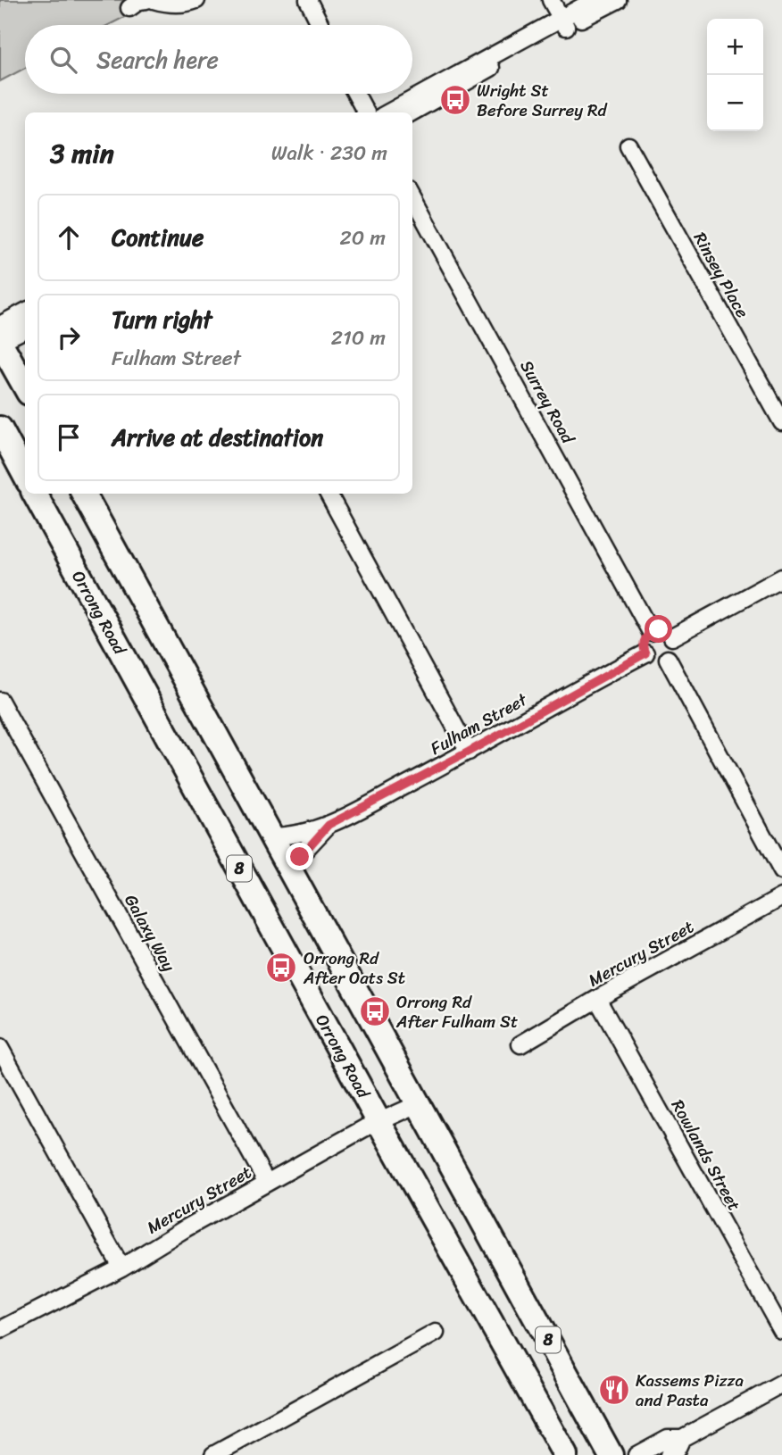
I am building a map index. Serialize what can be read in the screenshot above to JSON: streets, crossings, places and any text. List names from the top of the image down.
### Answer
{
  "streets": {
    "highway": ["Orrong Road", "8"],
    "street": [
      "Rinsey Place",
      "Surrey Road",
      "Fulham Street",
      "Galaxy Way",
      "Mercury Street",
      "Rowlands Street"
    ]
  },
  "crossings": [
    ["Surrey Road", "Fulham Street"],
    ["Orrong Road", "Mercury Street"],
    ["Fulham Street", "8"],
    ["8", "Mercury Street"],
    ["Galaxy Way", "Mercury Street"],
    ["Mercury Street", "Rowlands Street"]
  ],
  "places": {
    "bus stop": ["Wright St Before Surrey Rd", "Orrong Rd After Oats St", "Orrong Rd After Fulham St"],
    "restaurant": ["Kassems Pizza and Pasta"]
  },
  "page": {
    "map_buttons": ["+", "−"],
    "search": "Search here",
    "heading": ["3 min", "Walk · 230 m"],
    "list": [
      ["Continue", "20 m"],
      ["Turn right", "Fulham Street", "210 m"],
      "Arrive at destination"
    ]
  }
}
